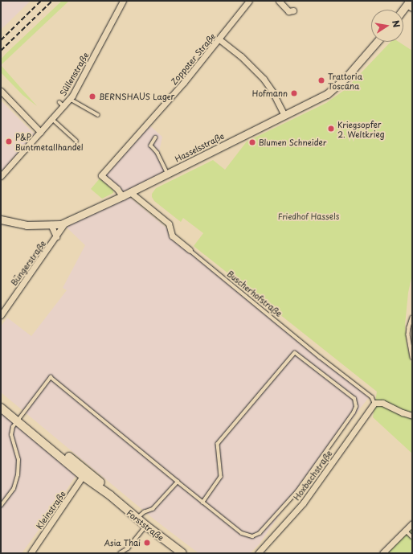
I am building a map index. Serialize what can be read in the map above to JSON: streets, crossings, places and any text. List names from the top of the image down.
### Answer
{
  "streets": {
    "main road": ["Forststraße"],
    "street": [
      "Zoppoter Straße",
      "Süllenstraße",
      "Hasselsstraße",
      "Büngerstraße",
      "Buscherhofstraße",
      "Hoxbachstraße",
      "Kleinstraße"
    ]
  },
  "crossings": [
    ["Zoppoter Straße", "Hasselsstraße"],
    ["Hasselsstraße", "Büngerstraße"],
    ["Hasselsstraße", "Buscherhofstraße"],
    ["Buscherhofstraße", "Hoxbachstraße"],
    ["Kleinstraße", "Forststraße"]
  ],
  "parks": ["Friedhof Hassels"],
  "places": [
    "Trattoria Toscana",
    "Hofmann",
    "BERNSHAUS Lager",
    "Kriegsopfer 2. Weltkrieg",
    "P&P Buntmetallhandel",
    "Blumen Schneider",
    "Asia Thai"
  ],
  "north": "right"
}
